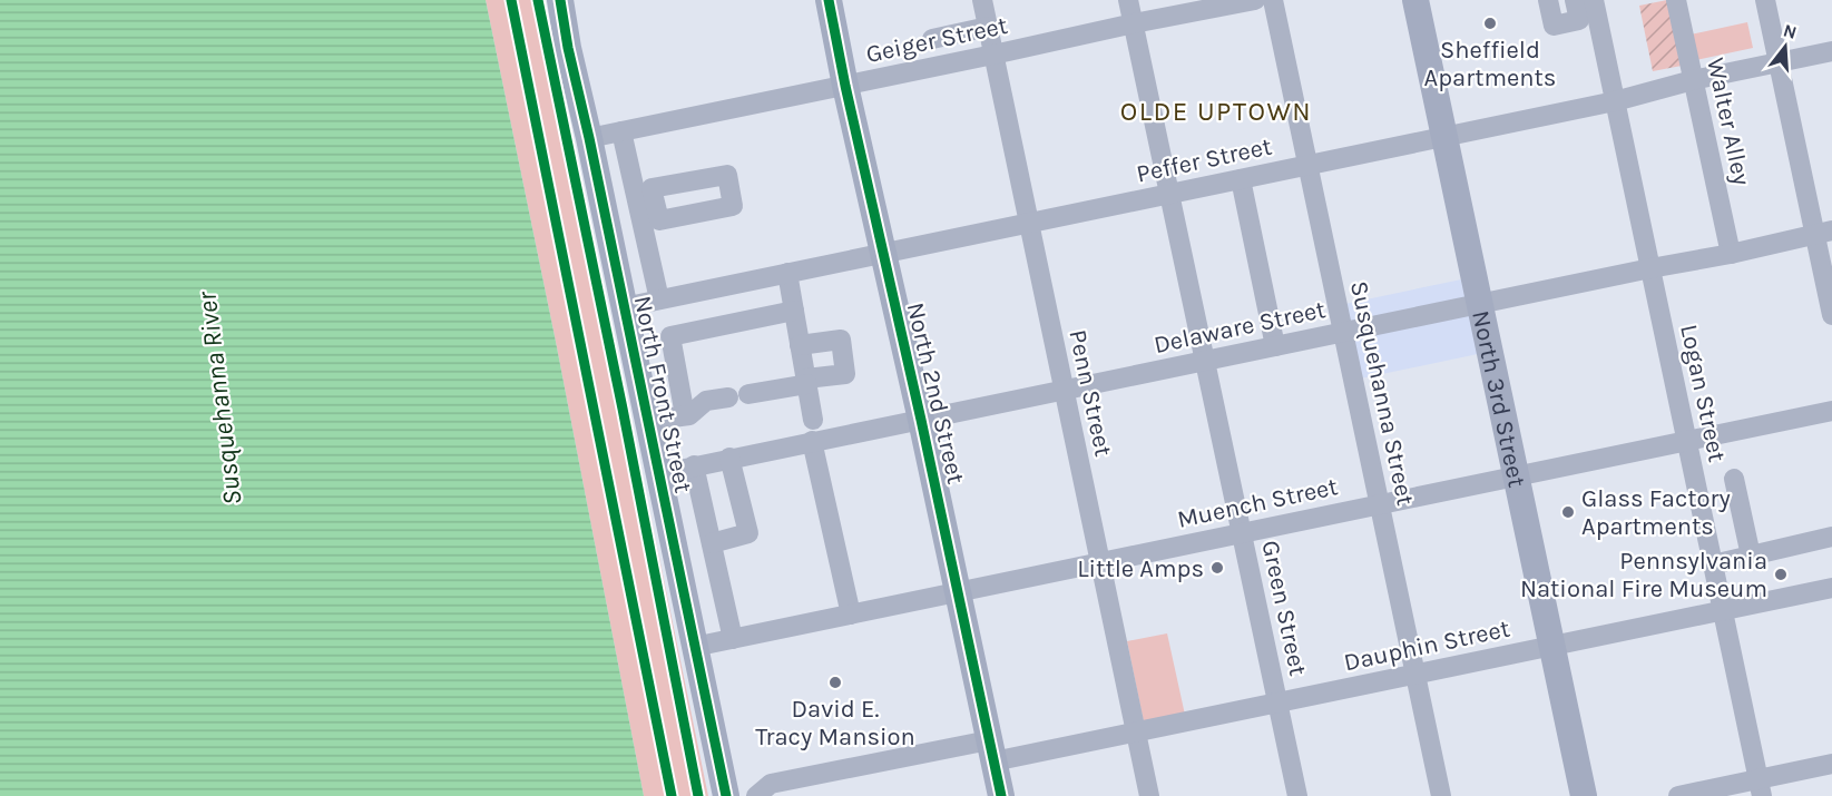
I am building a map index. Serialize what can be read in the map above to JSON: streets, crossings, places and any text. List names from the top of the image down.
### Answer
{
  "streets": {
    "main road": ["North 2nd Street", "North Front Street", "North 3rd Street"],
    "street": [
      "Geiger Street",
      "Walter Alley",
      "Peffer Street",
      "Delaware Street",
      "Penn Street",
      "Susquehanna Street",
      "Logan Street",
      "Muench Street",
      "Green Street",
      "Dauphin Street"
    ]
  },
  "crossings": [
    ["Geiger Street", "North 2nd Street"],
    ["Geiger Street", "Penn Street"],
    ["Geiger Street", "North Front Street"],
    ["Geiger Street", "Green Street"],
    ["Walter Alley", "Peffer Street"],
    ["Walter Alley", "Delaware Street"],
    ["Peffer Street", "North 2nd Street"],
    ["Peffer Street", "Penn Street"],
    ["Peffer Street", "Susquehanna Street"],
    ["Peffer Street", "Logan Street"],
    ["Peffer Street", "North Front Street"],
    ["Peffer Street", "North 3rd Street"],
    ["Peffer Street", "Green Street"],
    ["Delaware Street", "North 2nd Street"],
    ["Delaware Street", "Penn Street"],
    ["Delaware Street", "Susquehanna Street"],
    ["Delaware Street", "Logan Street"],
    ["Delaware Street", "North Front Street"],
    ["Delaware Street", "North 3rd Street"],
    ["Delaware Street", "Green Street"],
    ["North 2nd Street", "Muench Street"],
    ["North 2nd Street", "Dauphin Street"],
    ["Penn Street", "Muench Street"],
    ["Penn Street", "Dauphin Street"],
    ["Susquehanna Street", "Muench Street"],
    ["Susquehanna Street", "Dauphin Street"],
    ["Logan Street", "Muench Street"],
    ["Logan Street", "Dauphin Street"],
    ["North Front Street", "Muench Street"],
    ["North 3rd Street", "Muench Street"],
    ["North 3rd Street", "Dauphin Street"],
    ["Muench Street", "Green Street"],
    ["Green Street", "Dauphin Street"]
  ],
  "districts": ["OLDE UPTOWN"],
  "water": ["Susquehanna River"],
  "places": [
    "Sheffield Apartments",
    "Glass Factory Apartments",
    "Little Amps",
    "Pennsylvania National Fire Museum",
    "David E. Tracy Mansion"
  ],
  "north": "top"
}
